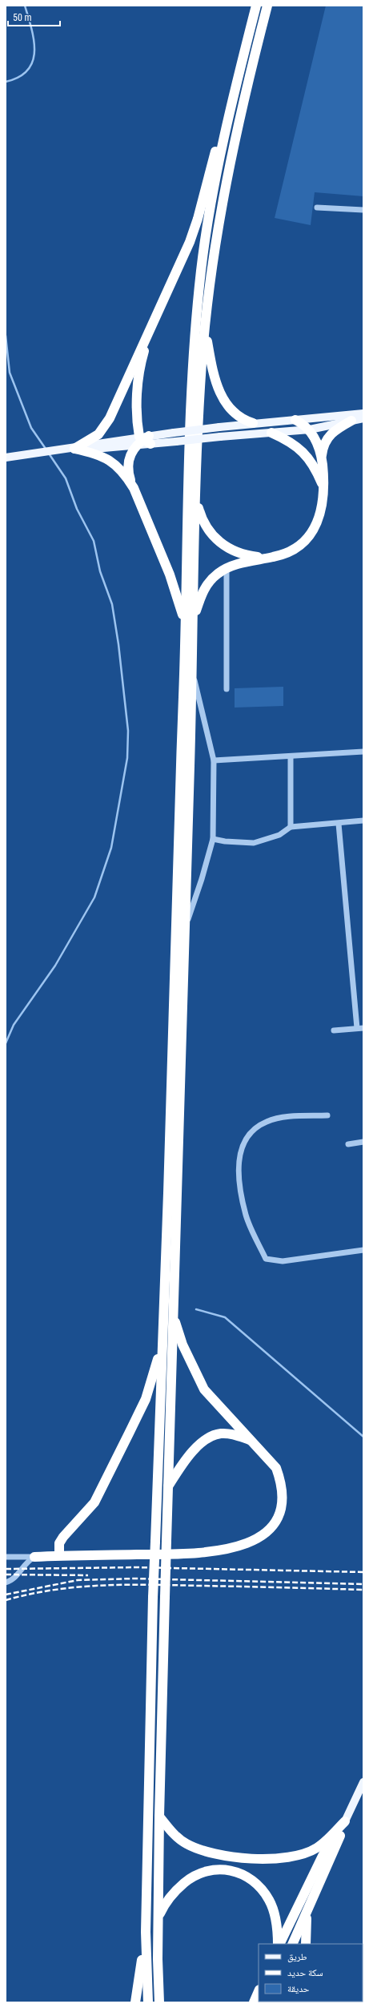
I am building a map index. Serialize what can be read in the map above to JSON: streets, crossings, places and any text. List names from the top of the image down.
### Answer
{
  "legend": ["طريق", "سكة حديد", "حديقة"],
  "scale_bar": "50 m"
}
